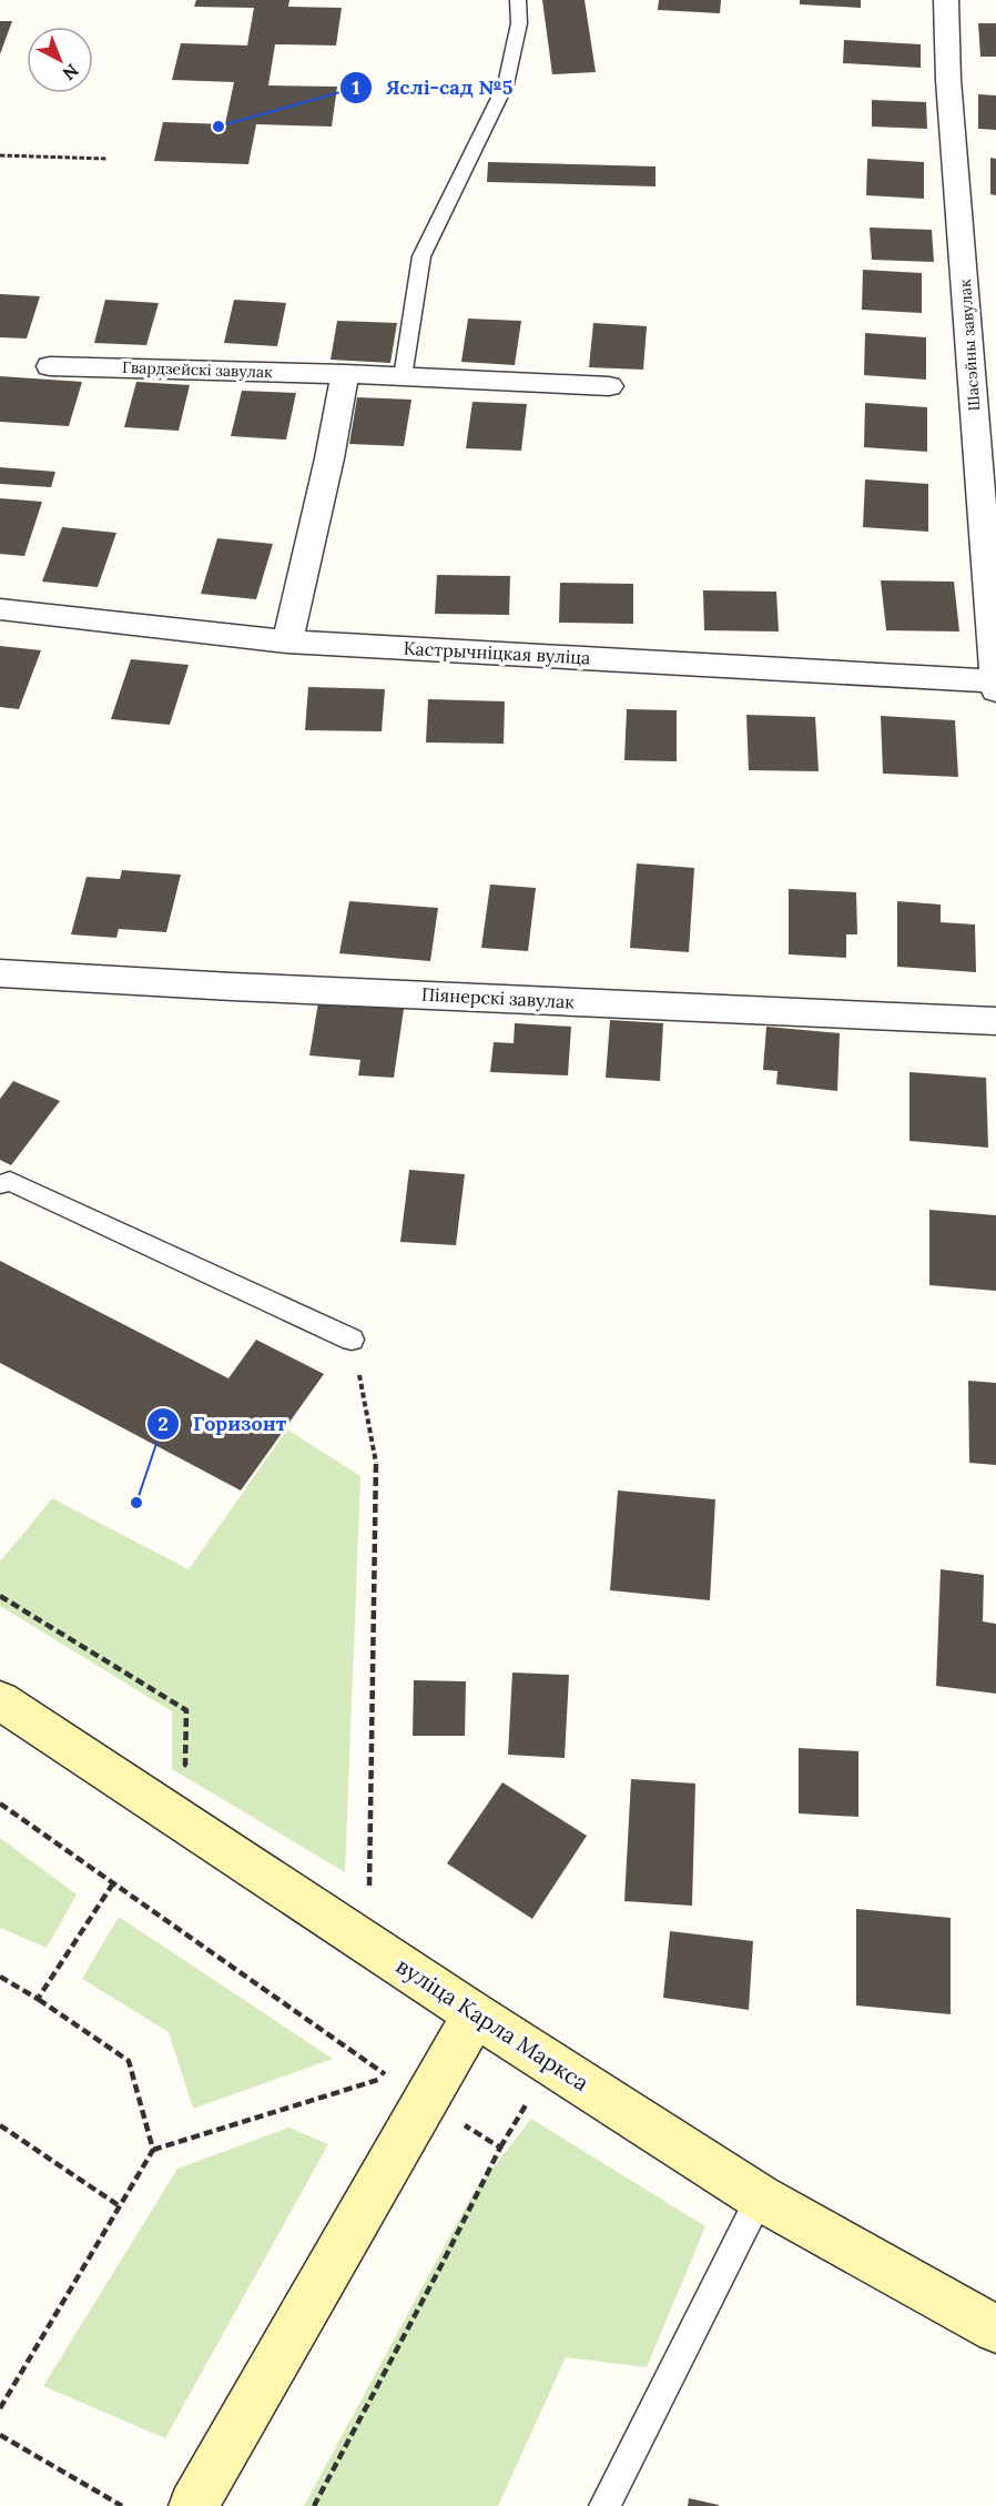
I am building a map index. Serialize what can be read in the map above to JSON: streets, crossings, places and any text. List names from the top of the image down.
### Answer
{
  "streets": {
    "street": [
      "Шасэйны завулак",
      "Гвардзейскі завулак",
      "Кастрычніцкая вуліца",
      "Піянерскі завулак",
      "вуліца Карла Маркса"
    ]
  },
  "crossings": [
    ["Шасэйны завулак", "Кастрычніцкая вуліца"]
  ],
  "places": ["Яслі-сад №5", "Горизонт"],
  "north": "bottom right"
}
